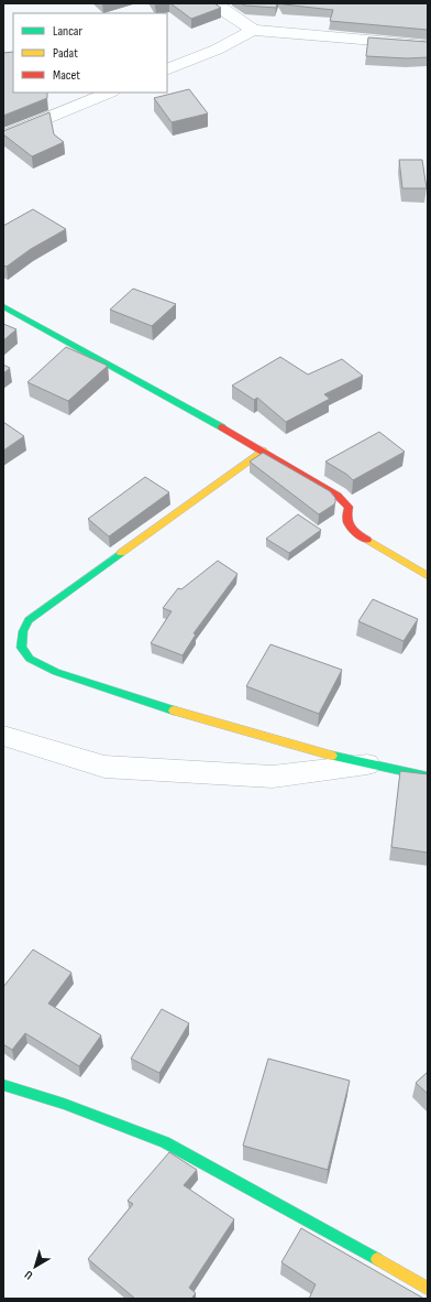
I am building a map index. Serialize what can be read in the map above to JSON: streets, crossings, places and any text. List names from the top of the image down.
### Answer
{
  "legend": ["Lancar", "Padat", "Macet"],
  "north": "bottom left"
}
